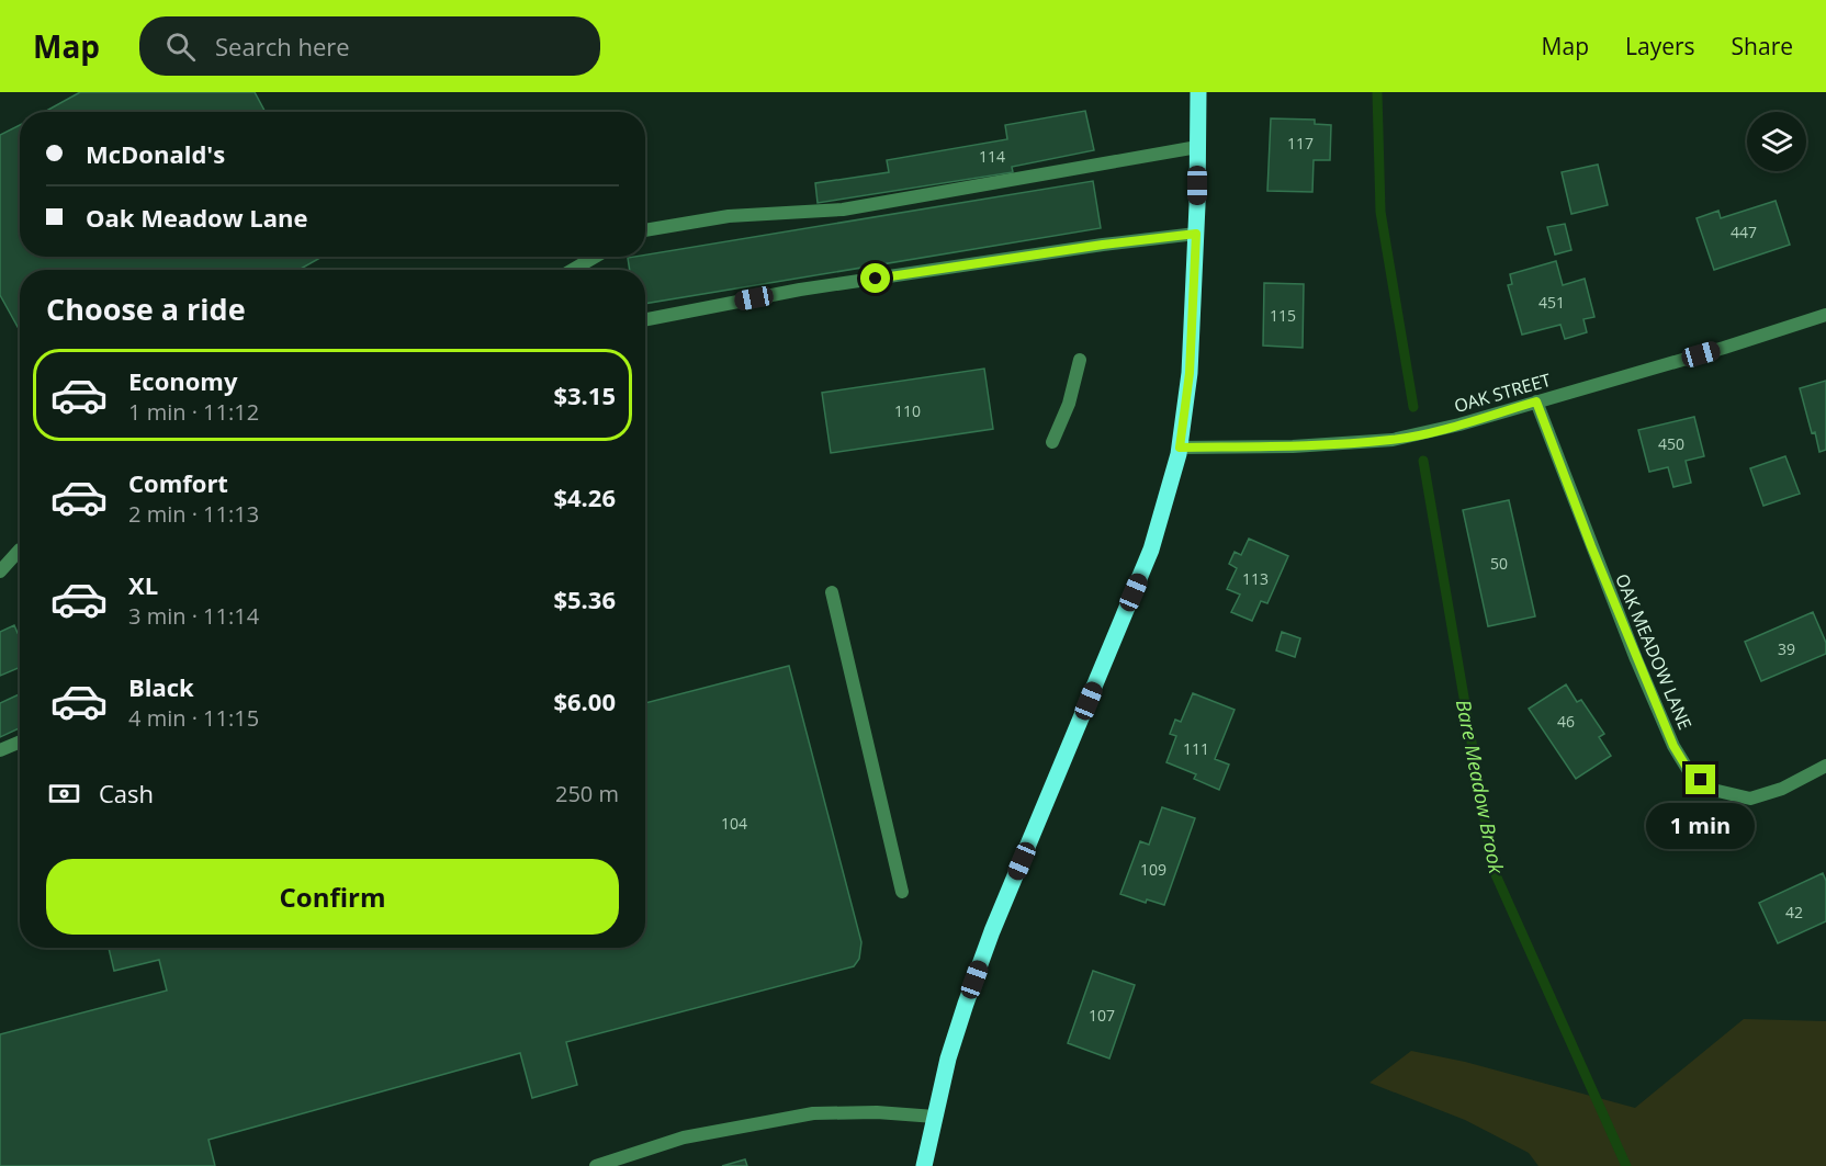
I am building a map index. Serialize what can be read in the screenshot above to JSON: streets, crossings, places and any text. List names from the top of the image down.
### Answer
{
  "streets": {
    "street": ["OAK STREET", "OAK MEADOW LANE"]
  },
  "crossings": [
    ["OAK STREET", "OAK MEADOW LANE"]
  ],
  "water": ["Bare Meadow Brook"],
  "house_numbers": [
    "117",
    "114",
    "447",
    "451",
    "115",
    "110",
    "450",
    "50",
    "113",
    "39",
    "46",
    "111",
    "104",
    "109",
    "42",
    "107"
  ],
  "page": {
    "header": "Map",
    "search": "Search here",
    "nav": ["Map", "Layers", "Share"],
    "banner": ["McDonald's", "Oak Meadow Lane"],
    "heading": "Choose a ride",
    "list": [
      {
        "name": "Economy",
        "note": "1 min · 11:12",
        "value": "$3.15"
      },
      {
        "name": "Comfort",
        "note": "2 min · 11:13",
        "value": "$4.26"
      },
      {
        "name": "XL",
        "note": "3 min · 11:14",
        "value": "$5.36"
      },
      {
        "name": "Black",
        "note": "4 min · 11:15",
        "value": "$6.00"
      }
    ],
    "pay": ["Cash", "250 m"],
    "bubble": "1 min",
    "buttons": "Confirm"
  }
}
